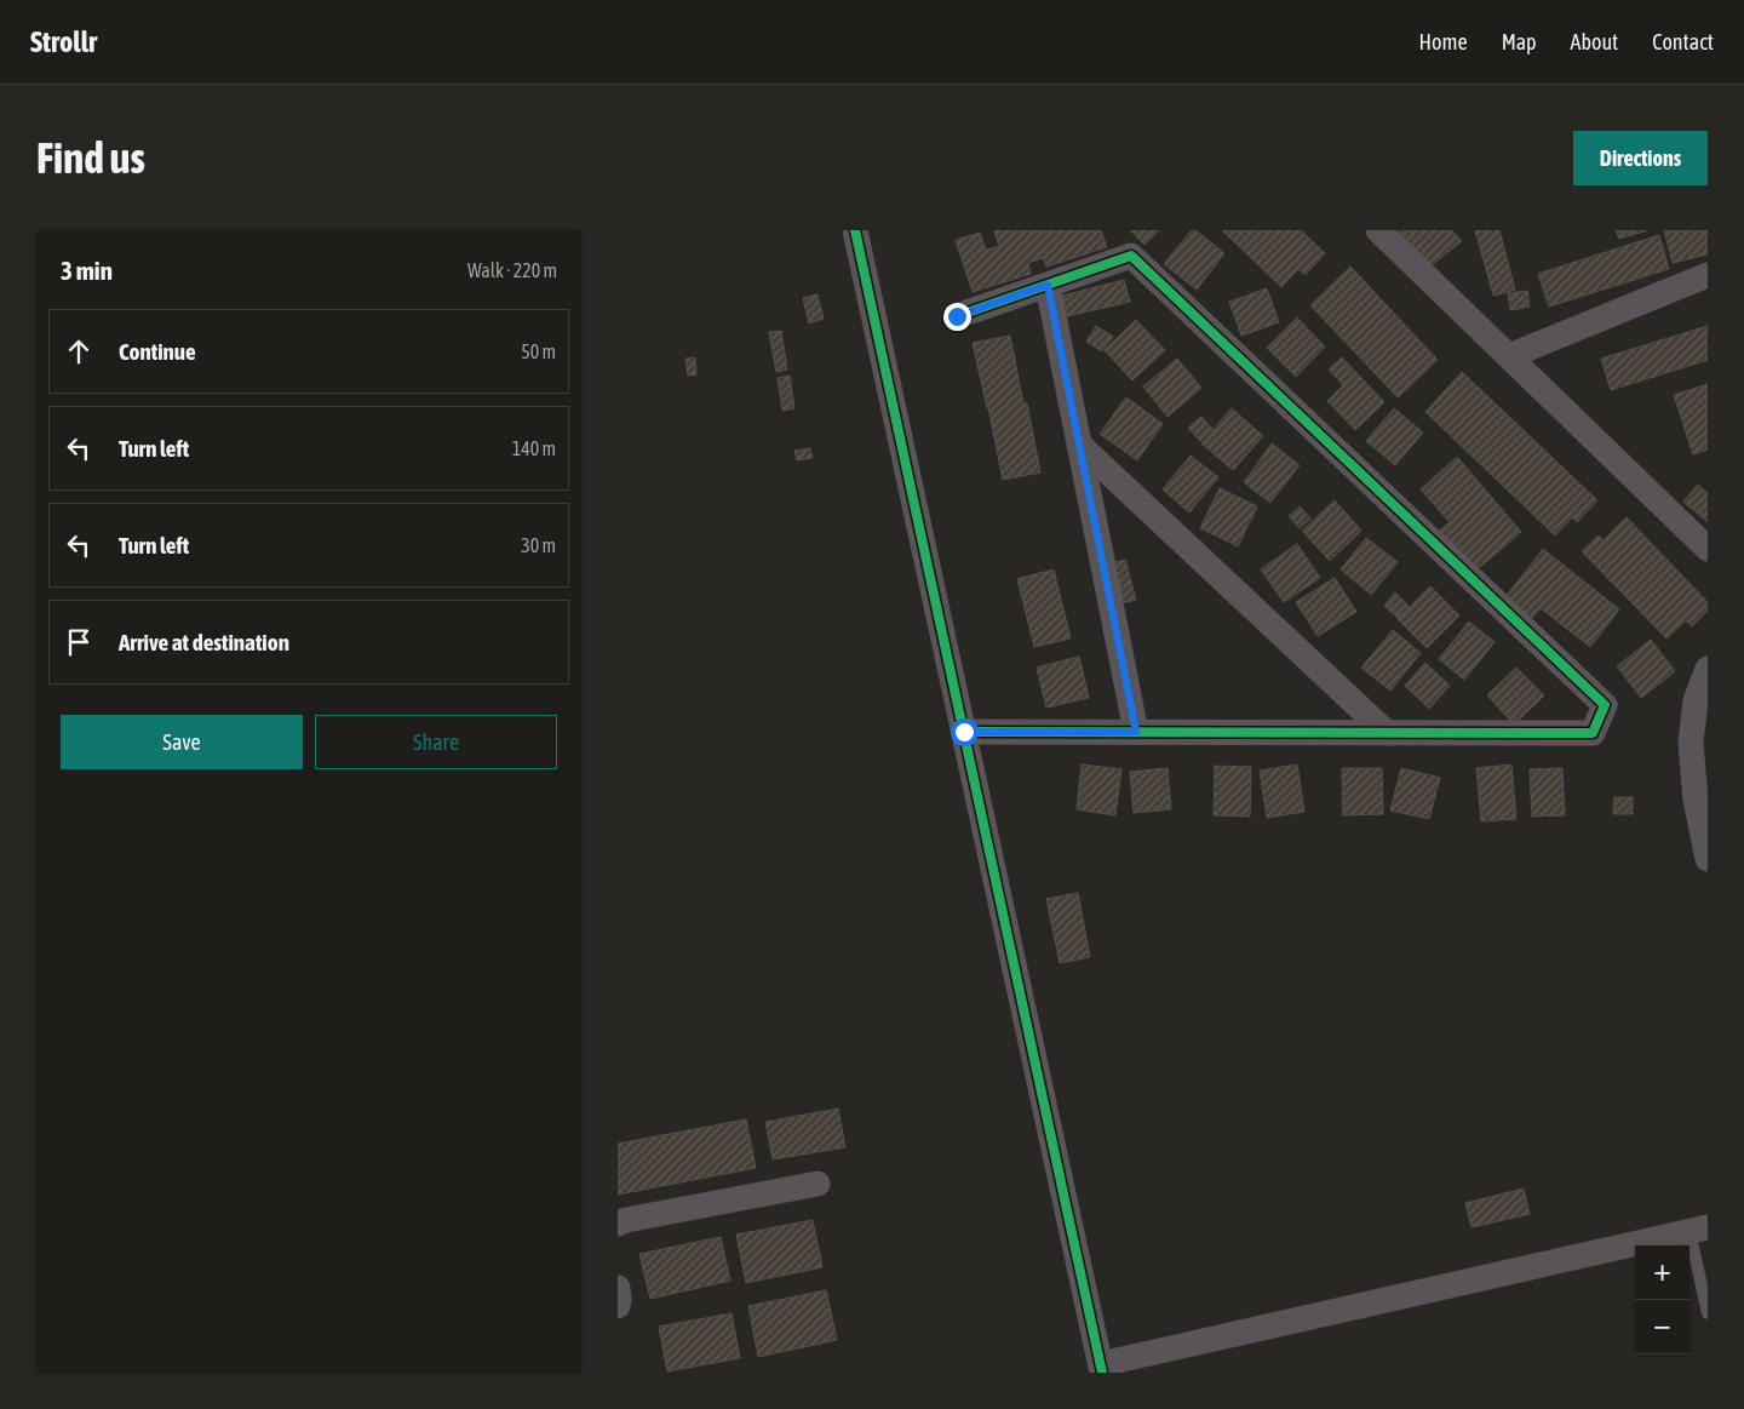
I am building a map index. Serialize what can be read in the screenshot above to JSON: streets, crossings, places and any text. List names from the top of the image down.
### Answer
{
  "page": {
    "header": "Strollr",
    "nav": [
      "Home",
      "Map",
      "About",
      "Contact"
    ],
    "buttons": [
      "Directions",
      ["Save", "Share"]
    ],
    "title": "Find us",
    "heading": ["3 min", "Walk · 220 m"],
    "list": [
      ["Continue", "50 m"],
      ["Turn left", "140 m"],
      ["Turn left", "30 m"],
      "Arrive at destination"
    ],
    "map_buttons": ["+", "−"]
  }
}
